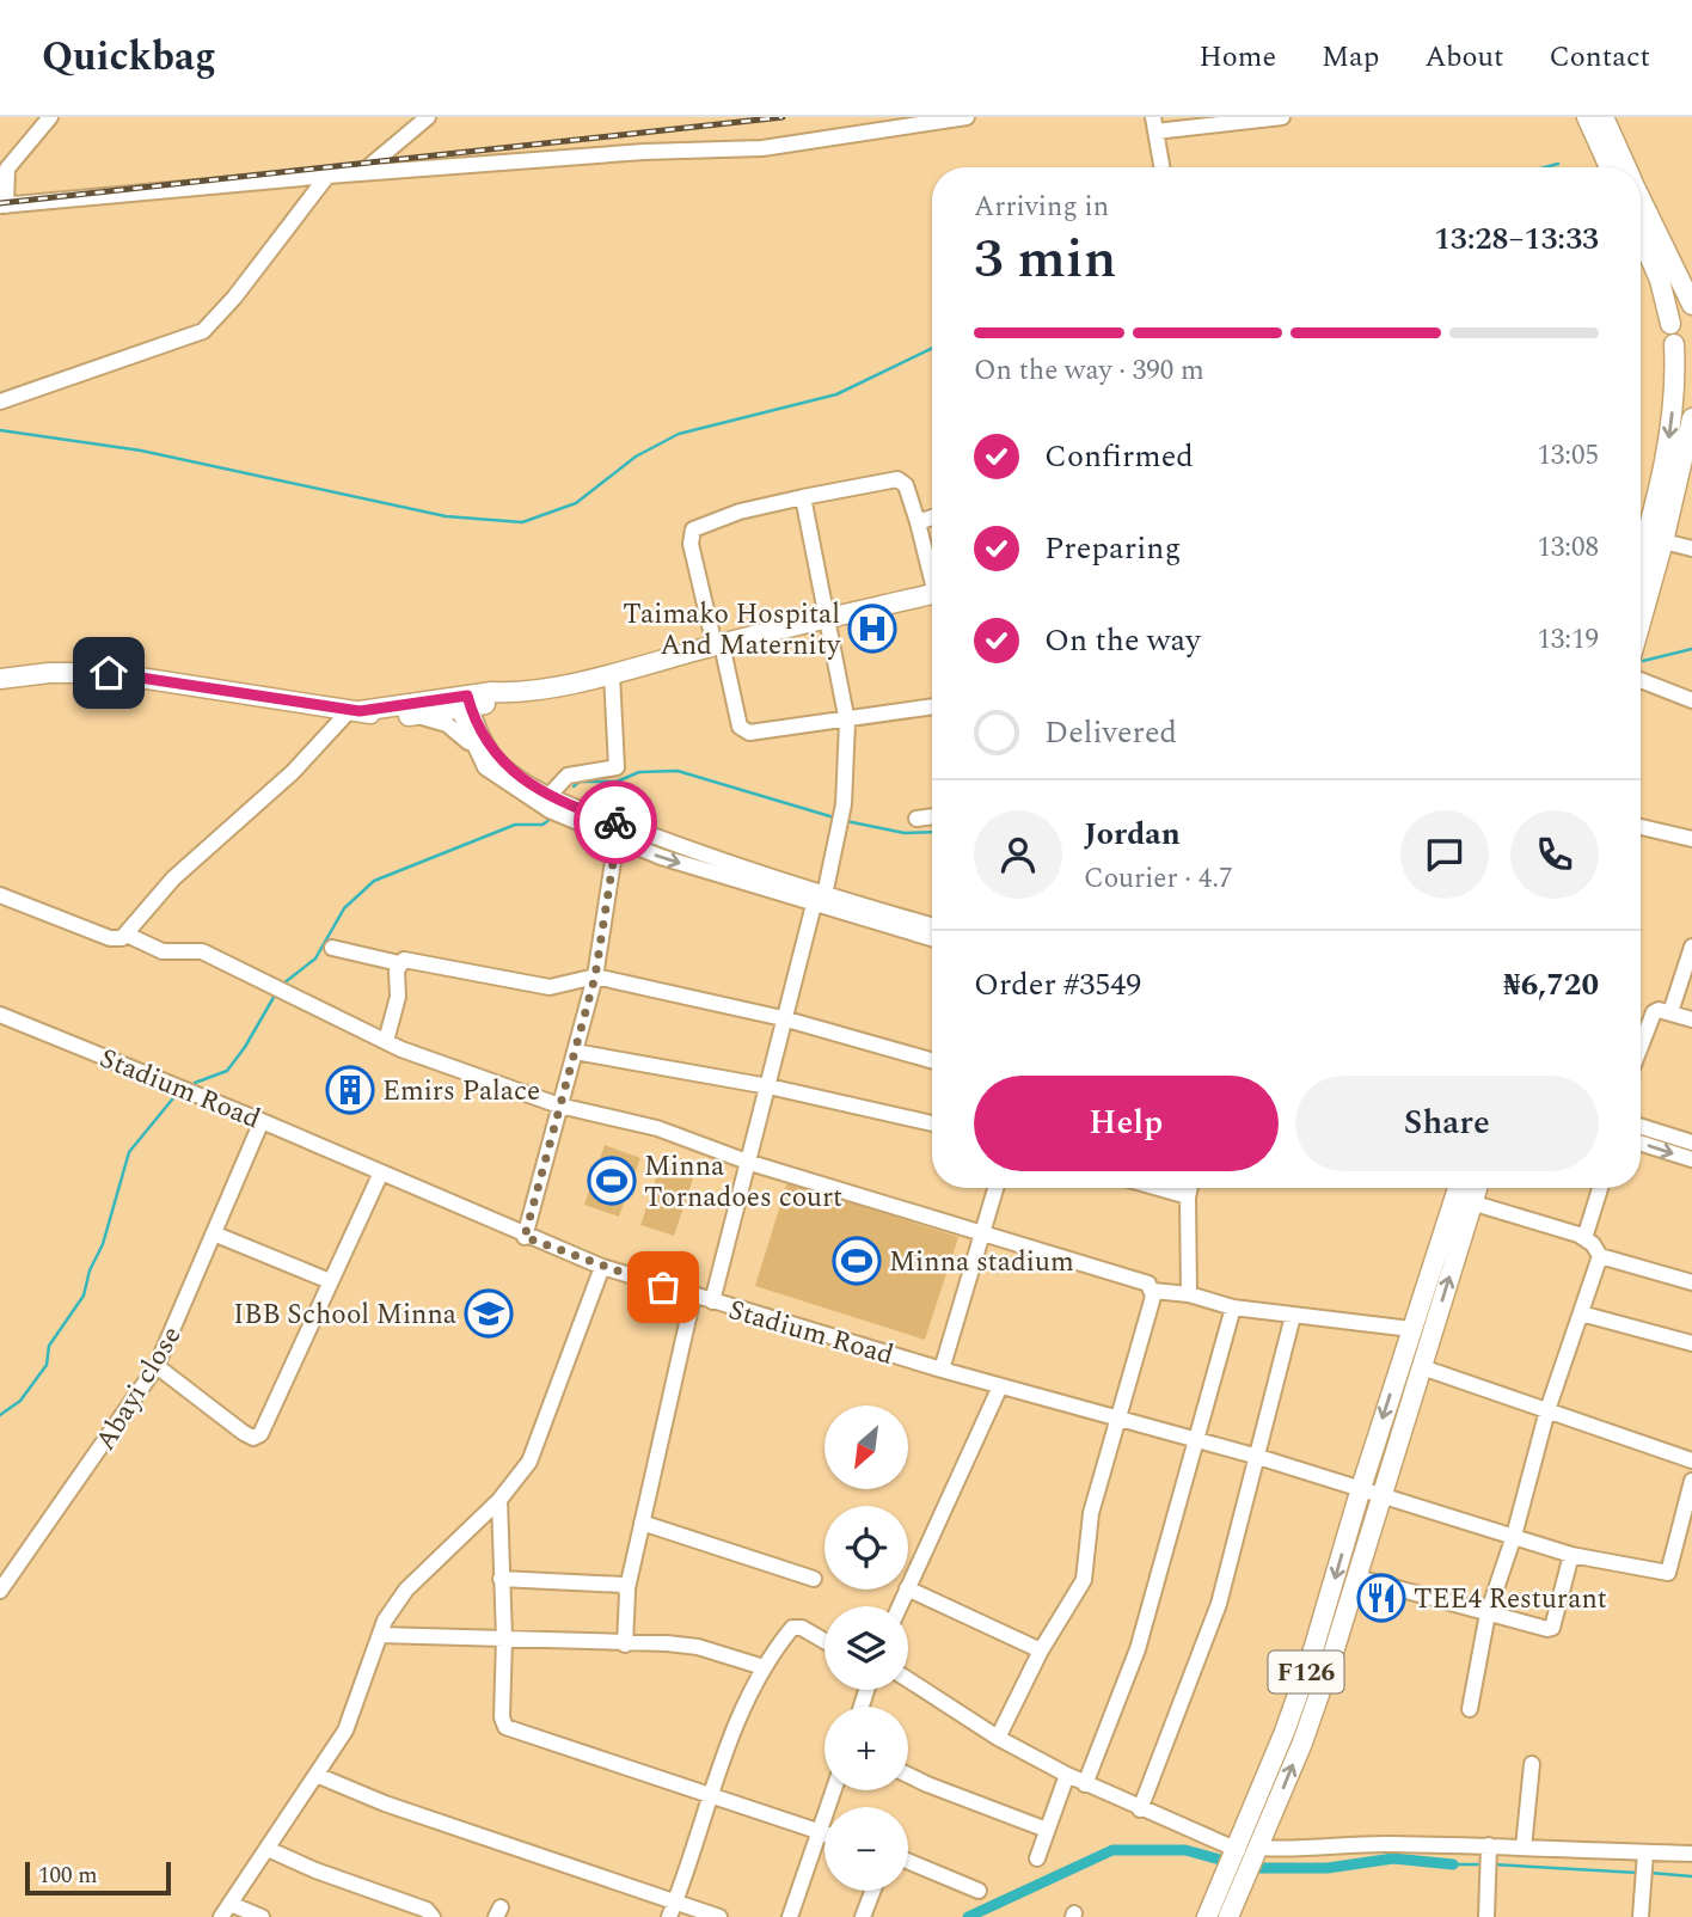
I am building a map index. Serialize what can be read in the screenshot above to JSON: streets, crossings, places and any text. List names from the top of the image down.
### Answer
{
  "streets": {
    "main road": ["F126"],
    "street": ["Stadium Road", "Abayi close"]
  },
  "crossings": [
    ["Stadium Road", "Abayi close"],
    ["Stadium Road", "F126"]
  ],
  "places": {
    "hospital": ["Taimako Hospital And Maternity"],
    "building": ["Emirs Palace"],
    "sports": ["Minna Tornadoes court", "Minna stadium"],
    "school or university": ["IBB School Minna"],
    "restaurant": ["TEE4 Resturant"]
  },
  "scale_bar": "100 m",
  "north": "bottom left",
  "page": {
    "header": "Quickbag",
    "nav": [
      "Home",
      "Map",
      "About",
      "Contact"
    ],
    "heading": ["3 min", "Arriving in", "13:28–13:33"],
    "panel": [
      "Jordan",
      "Courier · 4.7",
      "Order #3549",
      "₦6,720"
    ],
    "bar": "On the way · 390 m",
    "list": [
      ["Confirmed", "13:05"],
      ["Preparing", "13:08"],
      ["On the way", "13:19"],
      "Delivered"
    ],
    "buttons": ["Help", "Share"],
    "map_buttons": ["+", "−"],
    "scale": "100 m"
  }
}
